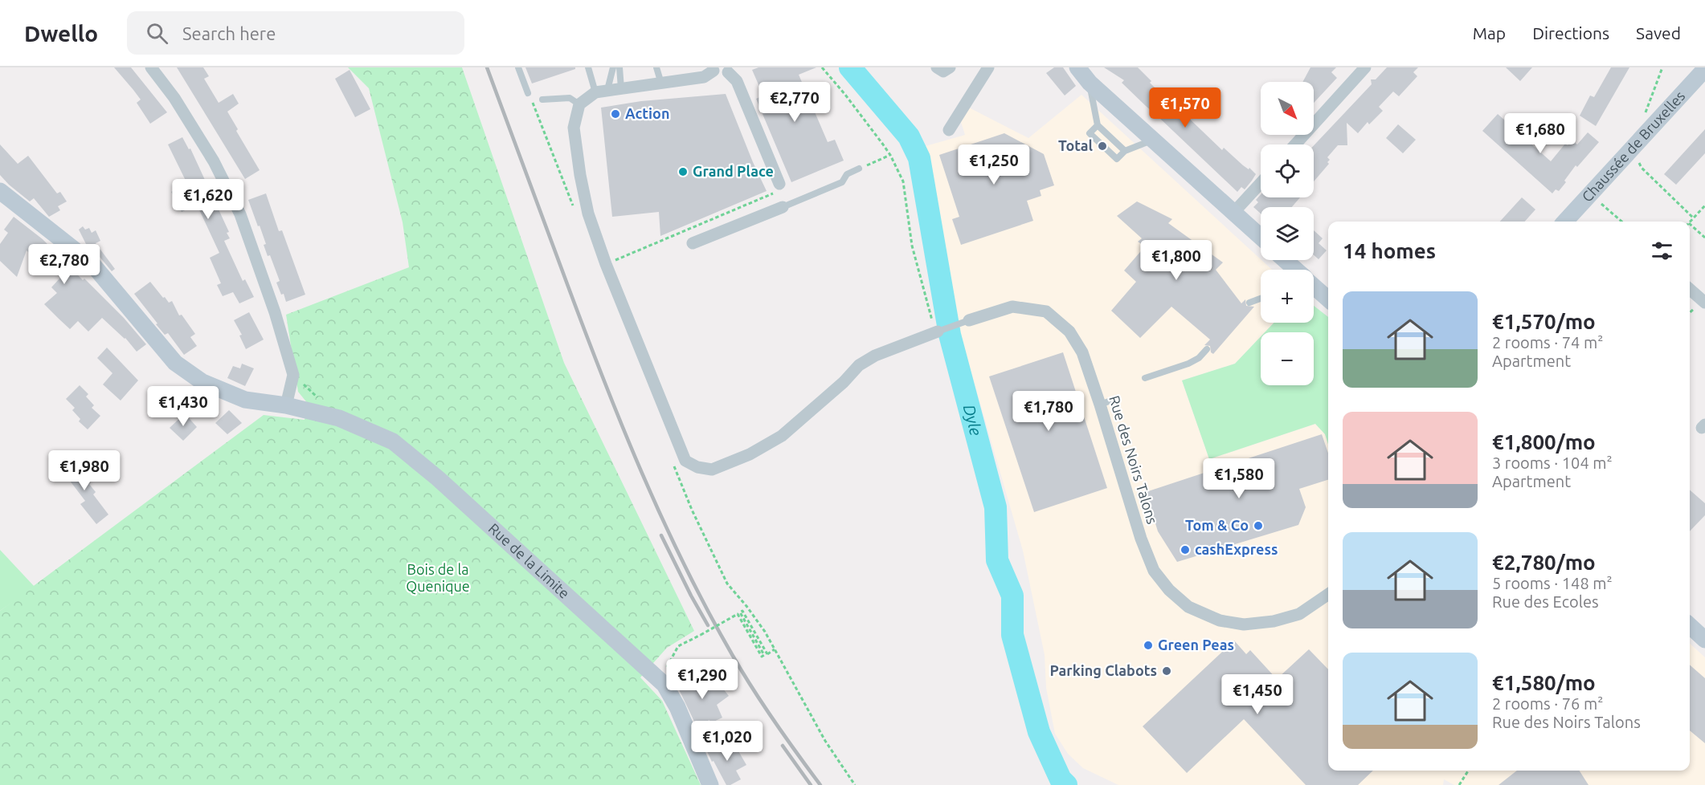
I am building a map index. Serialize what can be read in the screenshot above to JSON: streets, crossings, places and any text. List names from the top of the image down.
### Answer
{
  "streets": {
    "street": ["Chaussée de Bruxelles", "Rue des Noirs Talons", "Rue de la Limite"]
  },
  "water": ["Dyle"],
  "parks": ["Bois de la Quenique"],
  "places": [
    "Action",
    "Total",
    "Grand Place",
    "Tom & Co",
    "cashExpress",
    "Green Peas",
    "Parking Clabots"
  ],
  "north": "bottom right",
  "page": {
    "header": "Dwello",
    "search": "Search here",
    "nav": ["Map", "Directions", "Saved"],
    "map_buttons": ["+", "−"],
    "price": [
      "€2,770",
      "€1,570",
      "€1,680",
      "€1,250",
      "€1,620",
      "€1,800",
      "€2,780",
      "€1,430",
      "€1,780",
      "€1,980",
      "€1,580",
      "€1,290",
      "€1,450",
      "€1,020"
    ],
    "heading": "14 homes",
    "list": [
      {
        "name": "€1,570/mo",
        "note": "2 rooms · 74 m² · Apartment"
      },
      {
        "name": "€1,800/mo",
        "note": "3 rooms · 104 m² · Apartment"
      },
      {
        "name": "€2,780/mo",
        "note": "5 rooms · 148 m² · Rue des Ecoles"
      },
      {
        "name": "€1,580/mo",
        "note": "2 rooms · 76 m² · Rue des Noirs Talons"
      }
    ]
  }
}
